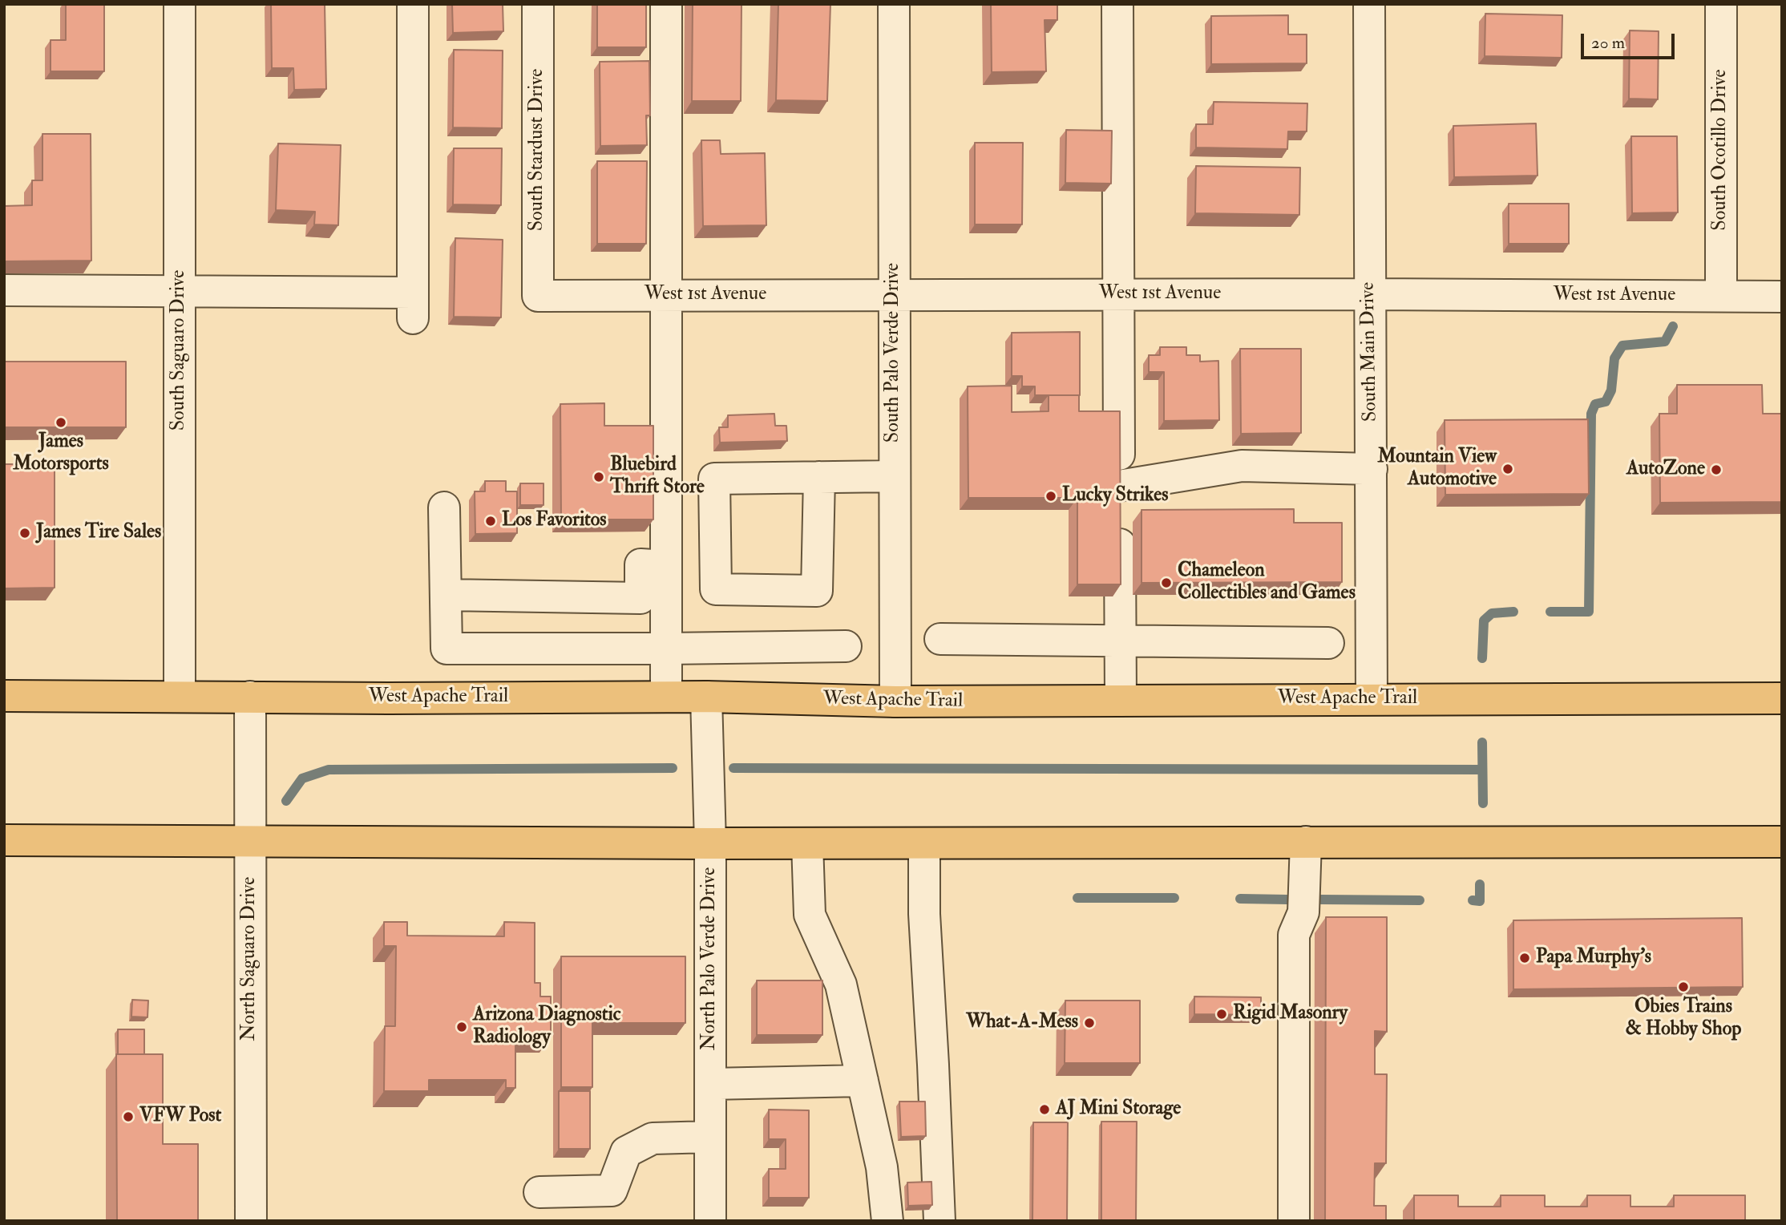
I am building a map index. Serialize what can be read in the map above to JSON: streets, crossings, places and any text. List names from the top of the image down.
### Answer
{
  "streets": {
    "main road": ["West Apache Trail"],
    "street": [
      "South Stardust Drive",
      "South Ocotillo Drive",
      "West 1st Avenue",
      "South Saguaro Drive",
      "South Main Drive",
      "South Palo Verde Drive",
      "North Saguaro Drive",
      "North Palo Verde Drive"
    ]
  },
  "crossings": [
    ["South Stardust Drive", "West 1st Avenue"],
    ["South Ocotillo Drive", "West 1st Avenue"],
    ["West 1st Avenue", "South Main Drive"],
    ["West 1st Avenue", "South Palo Verde Drive"],
    ["South Saguaro Drive", "West Apache Trail"],
    ["South Main Drive", "West Apache Trail"],
    ["South Palo Verde Drive", "West Apache Trail"],
    ["West Apache Trail", "North Saguaro Drive"],
    ["West Apache Trail", "North Palo Verde Drive"]
  ],
  "places": [
    "James Motorsports",
    "Mountain View Automotive",
    "AutoZone",
    "Bluebird Thrift Store",
    "Lucky Strikes",
    "Los Favoritos",
    "James Tire Sales",
    "Chameleon Collectibles and Games",
    "Papa Murphy's",
    "Obies Trains & Hobby Shop",
    "Rigid Masonry",
    "What-A-Mess",
    "Arizona Diagnostic Radiology",
    "AJ Mini Storage",
    "VFW Post"
  ],
  "scale_bar": "20 m"
}
